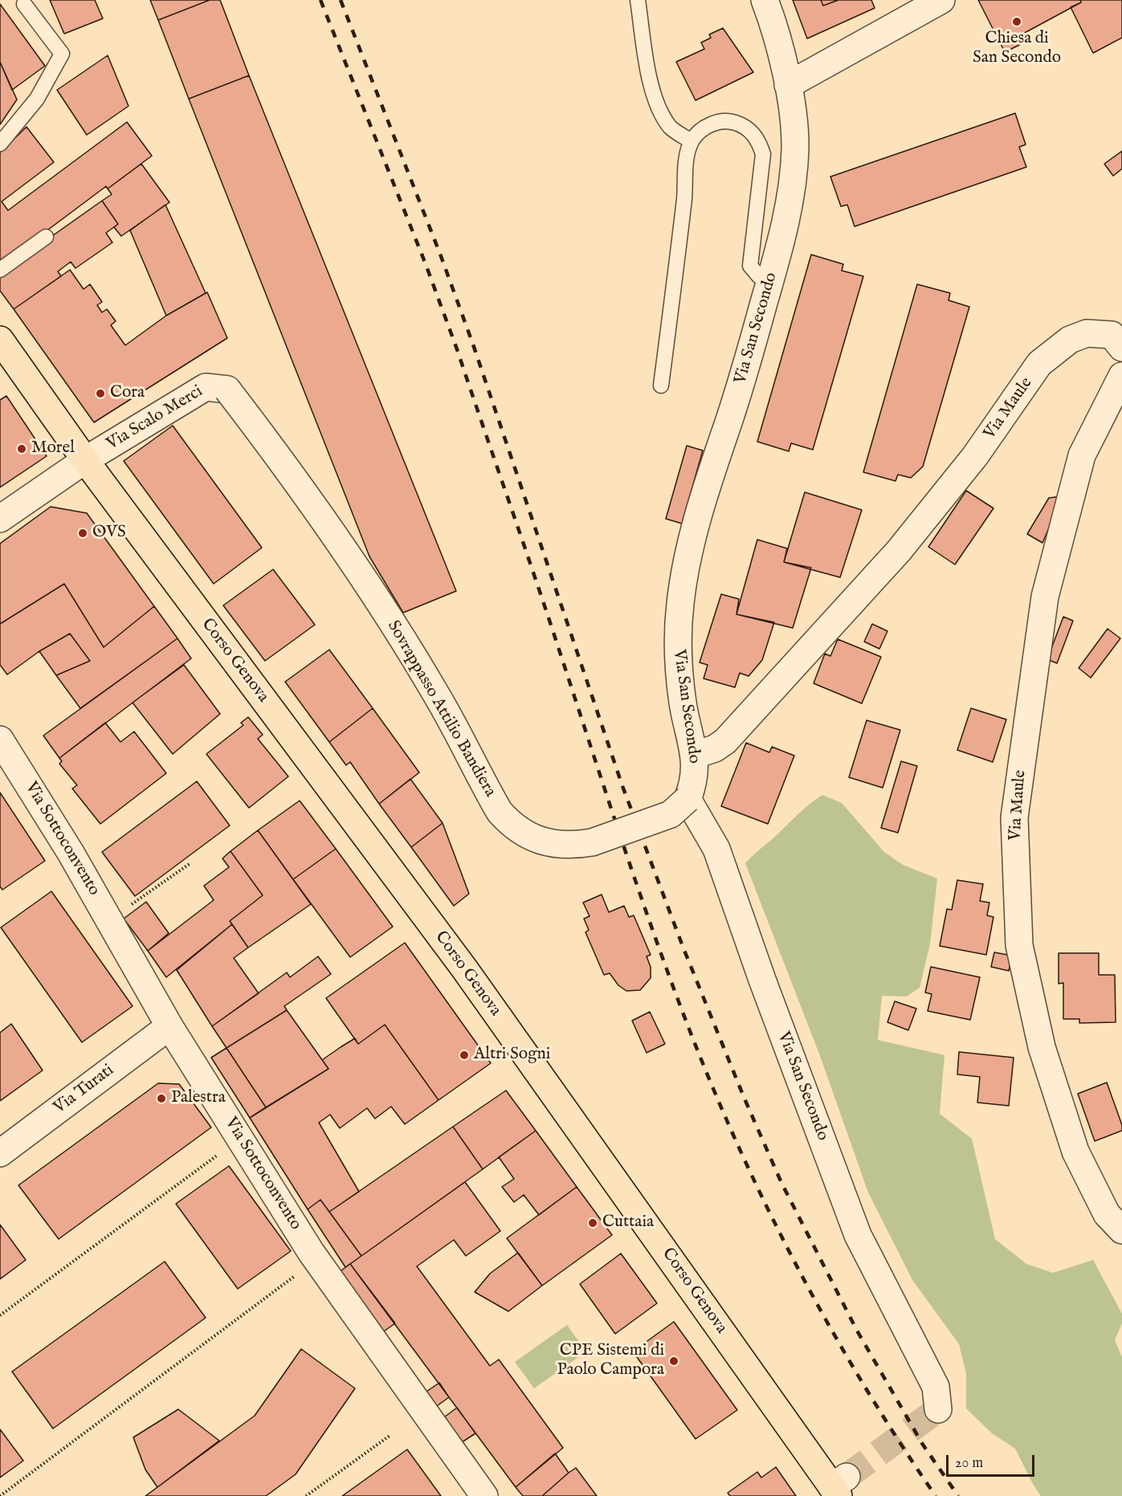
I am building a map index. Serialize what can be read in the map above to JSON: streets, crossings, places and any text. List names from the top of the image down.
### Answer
{
  "streets": {
    "main road": ["Corso Genova"],
    "street": [
      "Via San Secondo",
      "Via Maule",
      "Via Scalo Merci",
      "Sovrappasso Attilio Bandiera",
      "Via Sottoconvento",
      "Via Turati"
    ]
  },
  "crossings": [
    ["Via San Secondo", "Via Maule"],
    ["Via San Secondo", "Sovrappasso Attilio Bandiera"],
    ["Via Scalo Merci", "Corso Genova"],
    ["Via Scalo Merci", "Sovrappasso Attilio Bandiera"],
    ["Via Sottoconvento", "Via Turati"]
  ],
  "places": [
    "Chiesa di San Secondo",
    "Cora",
    "Morel",
    "OVS",
    "Altri Sogni",
    "Palestra",
    "Cuttaia",
    "CPE Sistemi di Paolo Campora"
  ],
  "scale_bar": "20 m"
}
